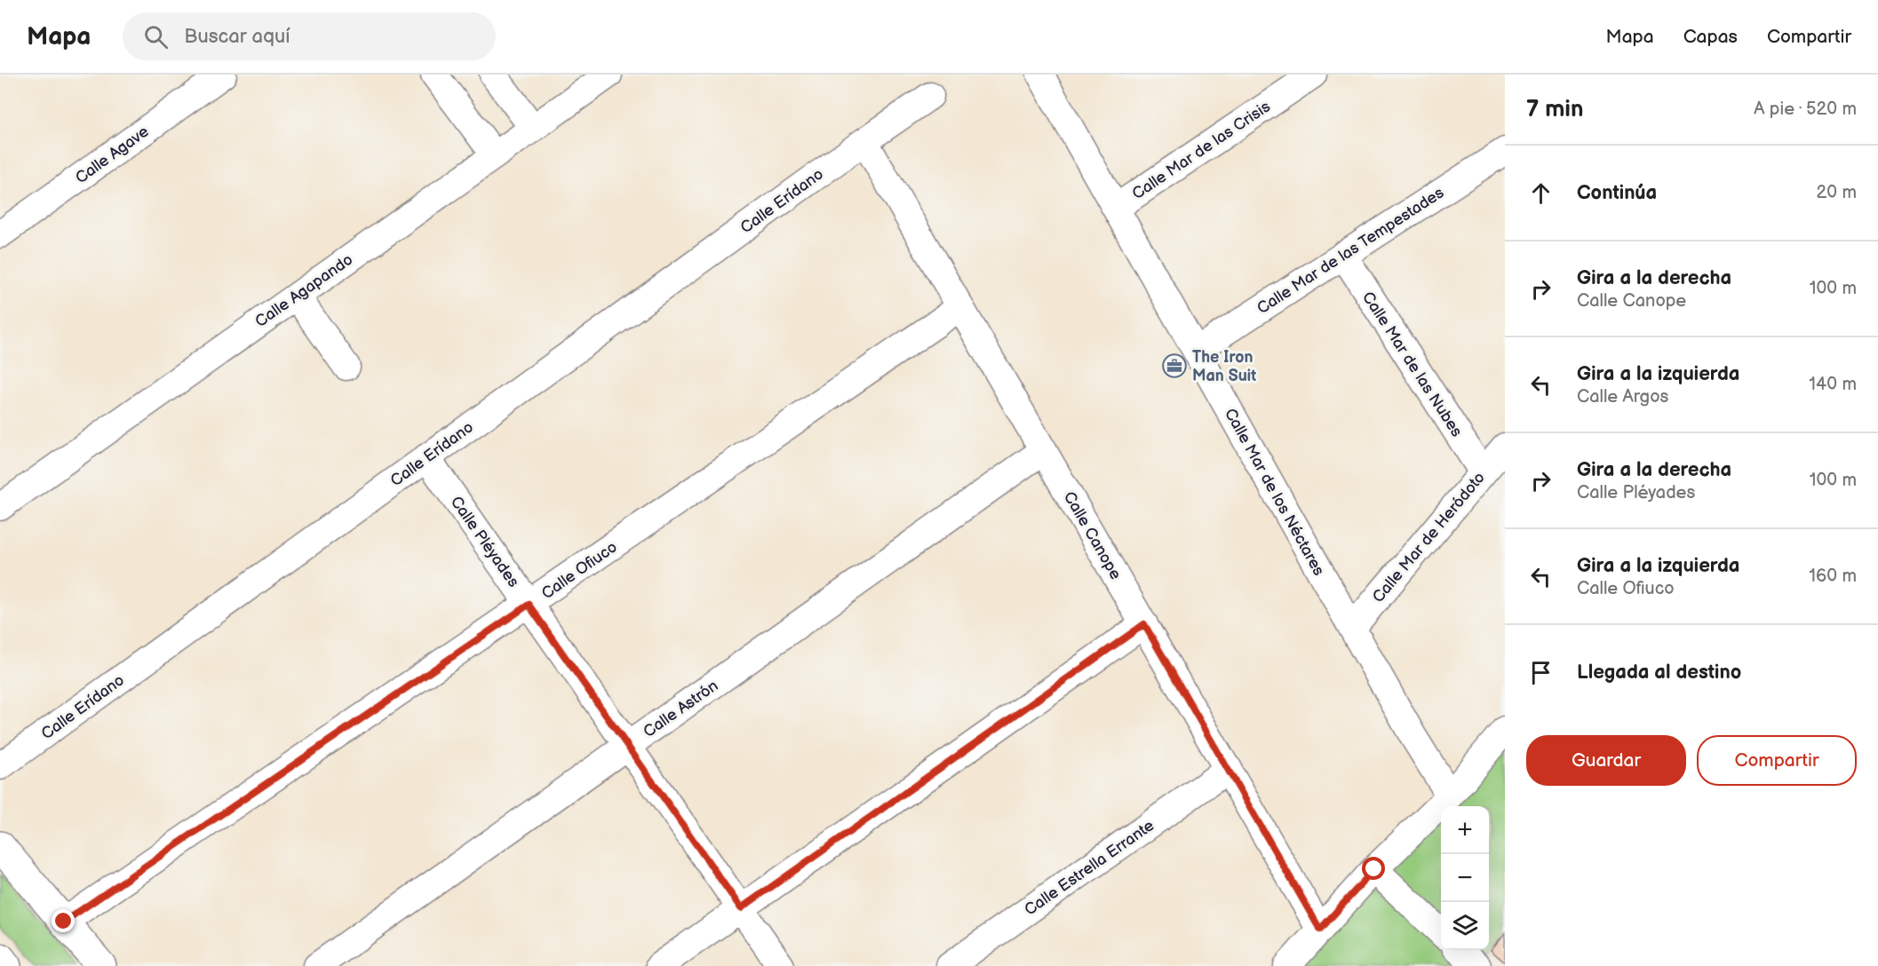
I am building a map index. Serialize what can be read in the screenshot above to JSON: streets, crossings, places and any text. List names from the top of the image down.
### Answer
{
  "streets": {
    "street": [
      "Calle Mar de las Crisis",
      "Calle Agave",
      "Calle Erídano",
      "Calle Mar de las Tempestades",
      "Calle Agapando",
      "Calle Mar de las Nubes",
      "Calle Mar de los Néctares",
      "Calle Canope",
      "Calle Mar de Heródoto",
      "Calle Pléyades",
      "Calle Ofiuco",
      "Calle Astrón",
      "Calle Estrella Errante"
    ]
  },
  "crossings": [
    ["Calle Mar de las Crisis", "Calle Mar de los Néctares"],
    ["Calle Erídano", "Calle Canope"],
    ["Calle Erídano", "Calle Pléyades"],
    ["Calle Mar de las Tempestades", "Calle Mar de las Nubes"],
    ["Calle Mar de las Tempestades", "Calle Mar de los Néctares"],
    ["Calle Mar de las Nubes", "Calle Mar de Heródoto"],
    ["Calle Mar de los Néctares", "Calle Mar de Heródoto"],
    ["Calle Canope", "Calle Ofiuco"],
    ["Calle Canope", "Calle Astrón"],
    ["Calle Canope", "Calle Estrella Errante"],
    ["Calle Pléyades", "Calle Ofiuco"],
    ["Calle Pléyades", "Calle Astrón"]
  ],
  "places": {
    "office": ["The Iron Man Suit"]
  },
  "page": {
    "header": "Mapa",
    "search": "Buscar aquí",
    "nav": ["Mapa", "Capas", "Compartir"],
    "heading": ["7 min", "A pie · 520 m"],
    "list": [
      ["Continúa", "20 m"],
      ["Gira a la derecha", "Calle Canope", "100 m"],
      ["Gira a la izquierda", "Calle Argos", "140 m"],
      ["Gira a la derecha", "Calle Pléyades", "100 m"],
      ["Gira a la izquierda", "Calle Ofiuco", "160 m"],
      "Llegada al destino"
    ],
    "buttons": ["Guardar", "Compartir"],
    "map_buttons": ["+", "−"]
  }
}
